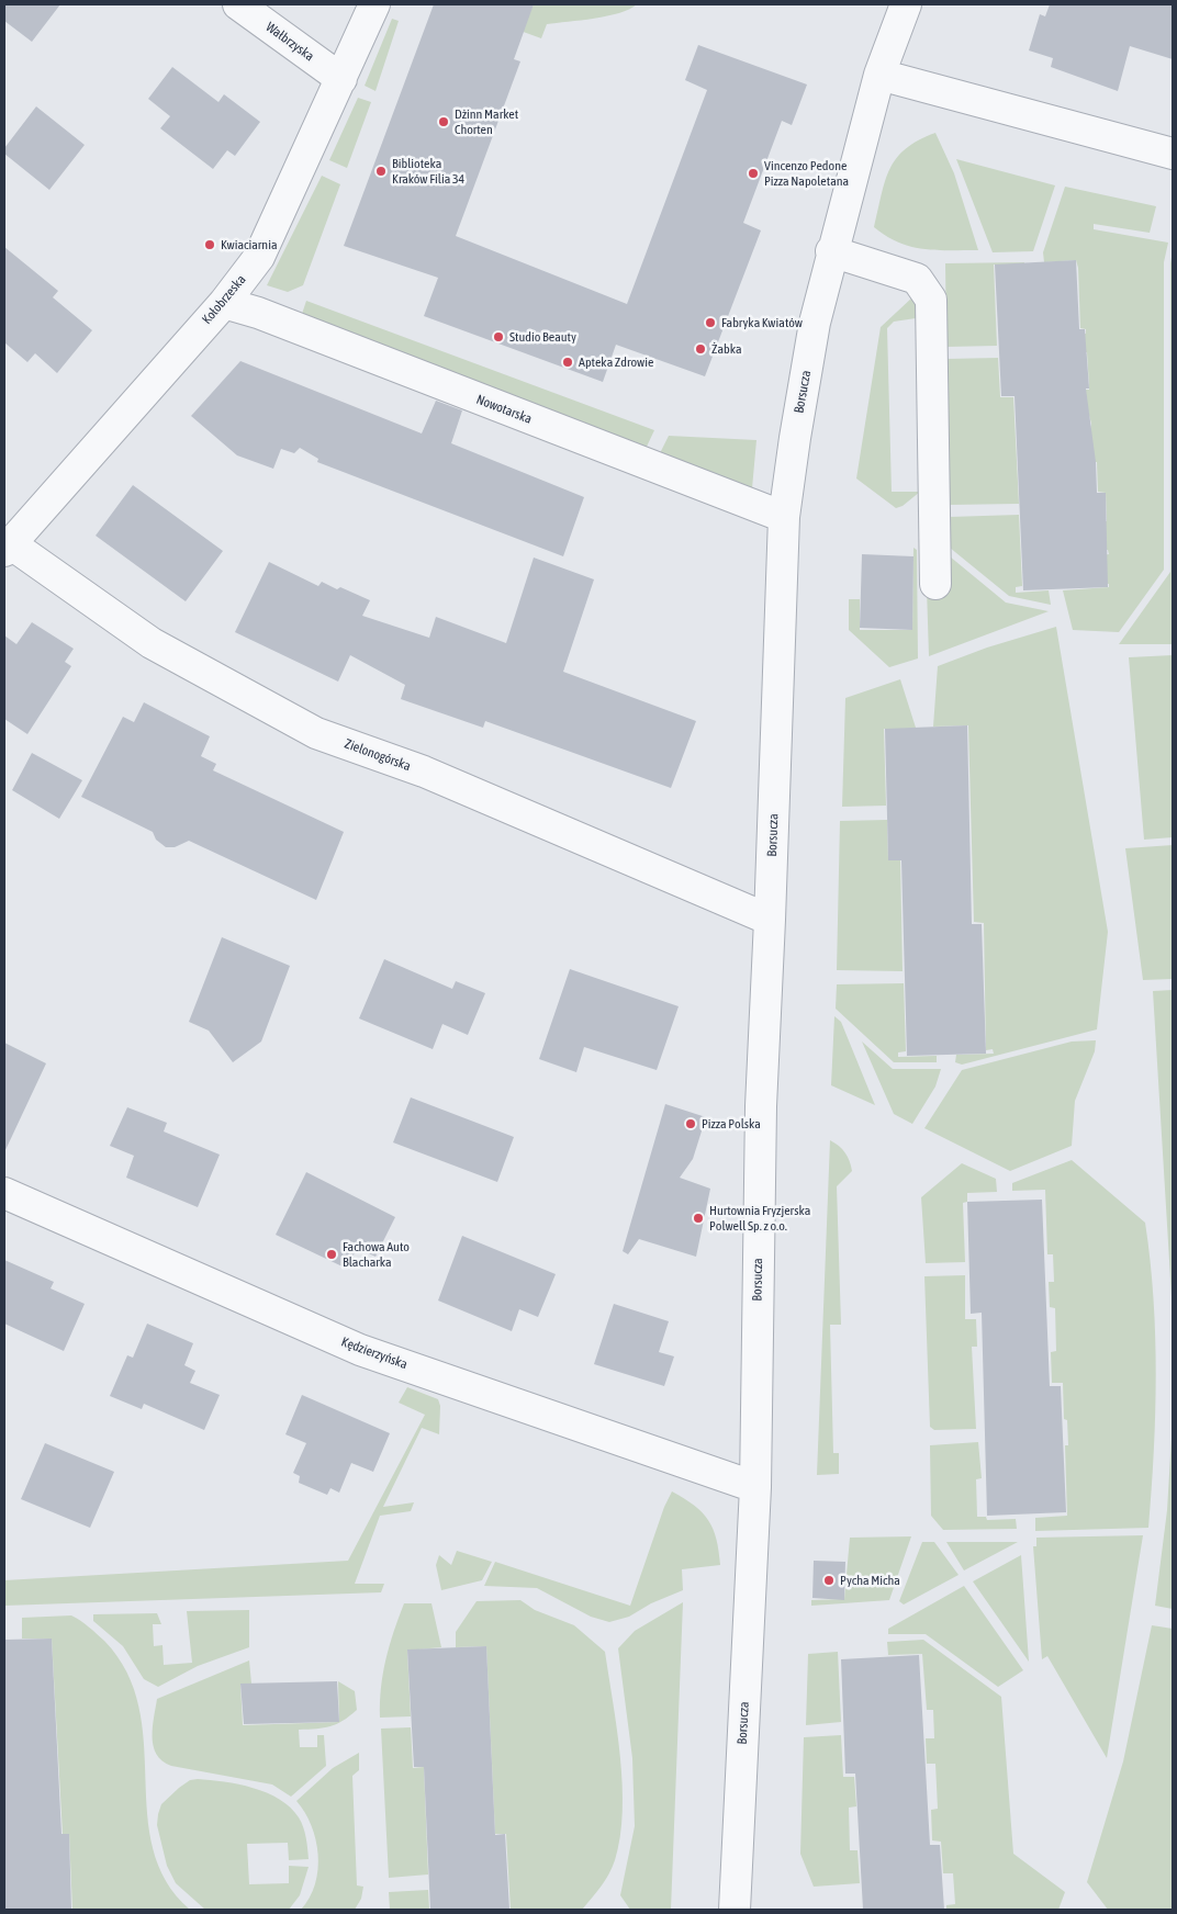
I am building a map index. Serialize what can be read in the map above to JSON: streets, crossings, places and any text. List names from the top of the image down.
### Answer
{
  "streets": {
    "street": [
      "Wałbrzyska",
      "Kołobrzeska",
      "Borsucza",
      "Nowotarska",
      "Zielonogórska",
      "Kędzierzyńska"
    ]
  },
  "crossings": [
    ["Wałbrzyska", "Kołobrzeska"],
    ["Kołobrzeska", "Nowotarska"],
    ["Kołobrzeska", "Zielonogórska"],
    ["Borsucza", "Nowotarska"],
    ["Borsucza", "Zielonogórska"],
    ["Borsucza", "Kędzierzyńska"]
  ],
  "places": [
    "Dżinn Market Chorten",
    "Biblioteka Kraków Filia 34",
    "Vincenzo Pedone Pizza Napoletana",
    "Kwiaciarnia",
    "Fabryka Kwiatów",
    "Studio Beauty",
    "Żabka",
    "Apteka Zdrowie",
    "Pizza Polska",
    "Hurtownia Fryzjerska Polwell Sp. z o.o.",
    "Fachowa Auto Blacharka",
    "Pycha Micha"
  ]
}
